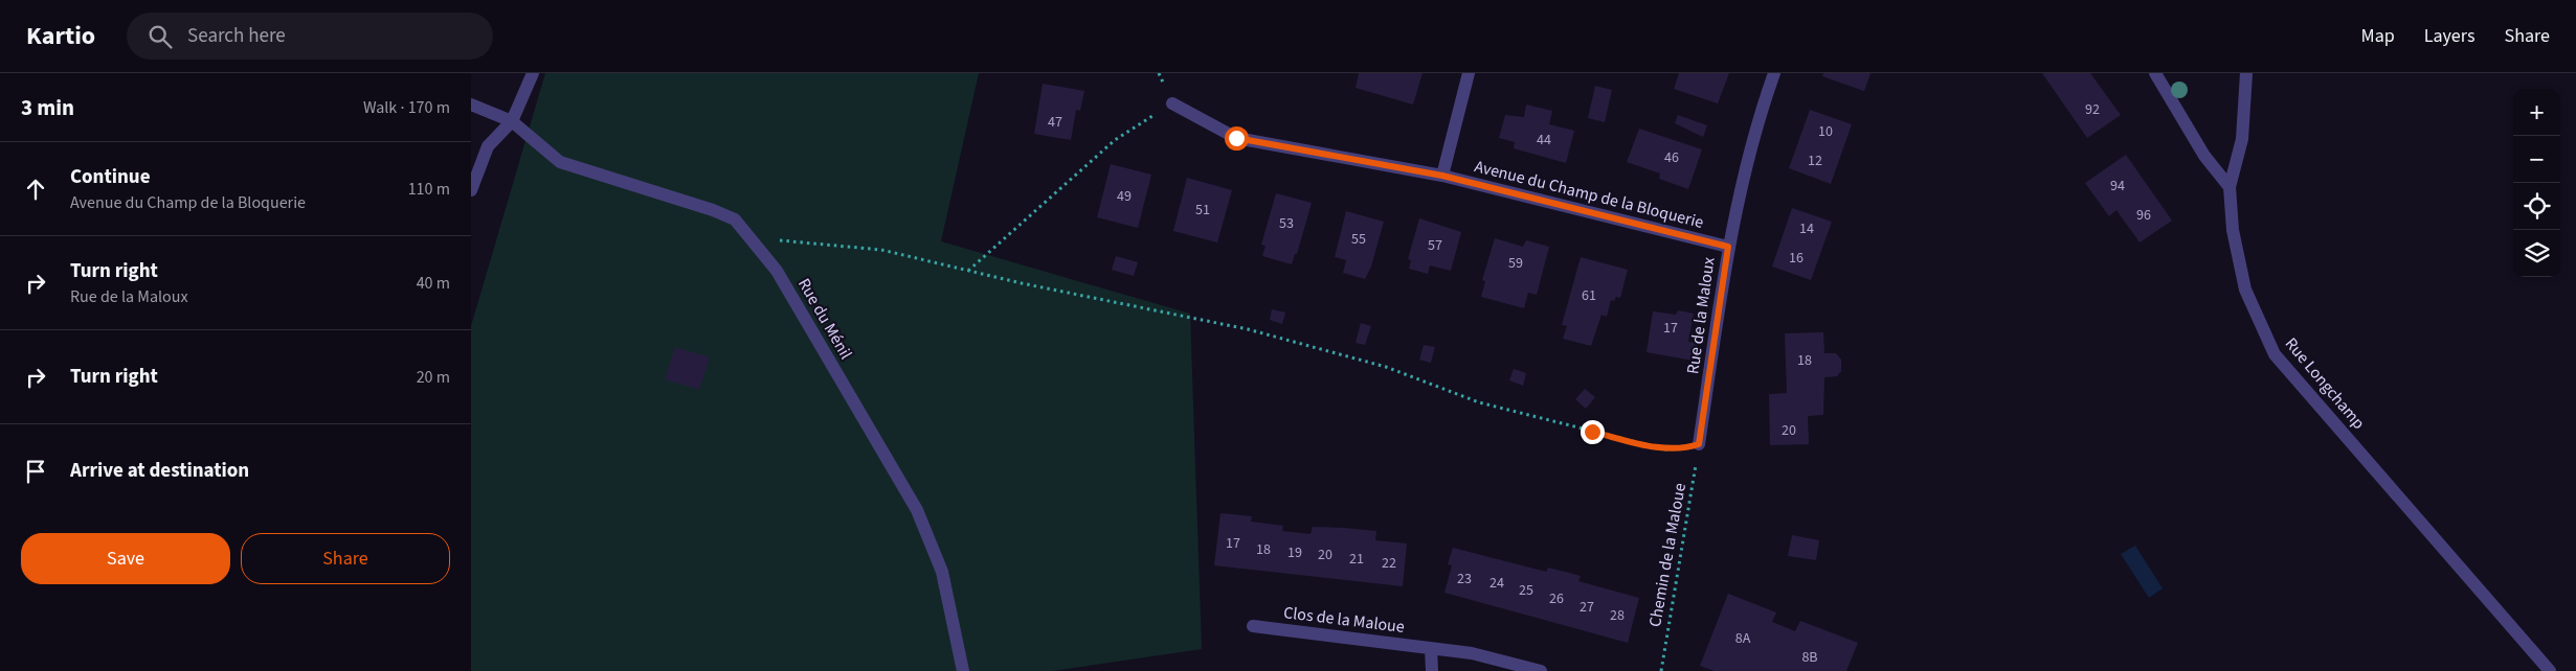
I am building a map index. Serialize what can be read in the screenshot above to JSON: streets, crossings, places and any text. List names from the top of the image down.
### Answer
{
  "streets": {
    "street": [
      "Avenue du Champ de la Bloquerie",
      "Rue de la Maloux",
      "Rue du Ménil",
      "Rue Longchamp",
      "Clos de la Maloue"
    ],
    "path": ["Chemin de la Maloue"]
  },
  "crossings": [
    ["Avenue du Champ de la Bloquerie", "Rue de la Maloux"],
    ["Rue de la Maloux", "Chemin de la Maloue"]
  ],
  "house_numbers": [
    "92",
    "47",
    "10",
    "44",
    "46",
    "12",
    "94",
    "49",
    "51",
    "96",
    "53",
    "14",
    "55",
    "57",
    "16",
    "59",
    "61",
    "17",
    "18",
    "20",
    "17",
    "18",
    "19",
    "20",
    "21",
    "22",
    "23",
    "24",
    "25",
    "26",
    "27",
    "28",
    "8A",
    "8B"
  ],
  "page": {
    "header": "Kartio",
    "search": "Search here",
    "nav": ["Map", "Layers", "Share"],
    "heading": ["3 min", "Walk · 170 m"],
    "map_buttons": ["+", "−"],
    "list": [
      ["Continue", "Avenue du Champ de la Bloquerie", "110 m"],
      ["Turn right", "Rue de la Maloux", "40 m"],
      ["Turn right", "20 m"],
      "Arrive at destination"
    ],
    "buttons": ["Save", "Share"]
  }
}
